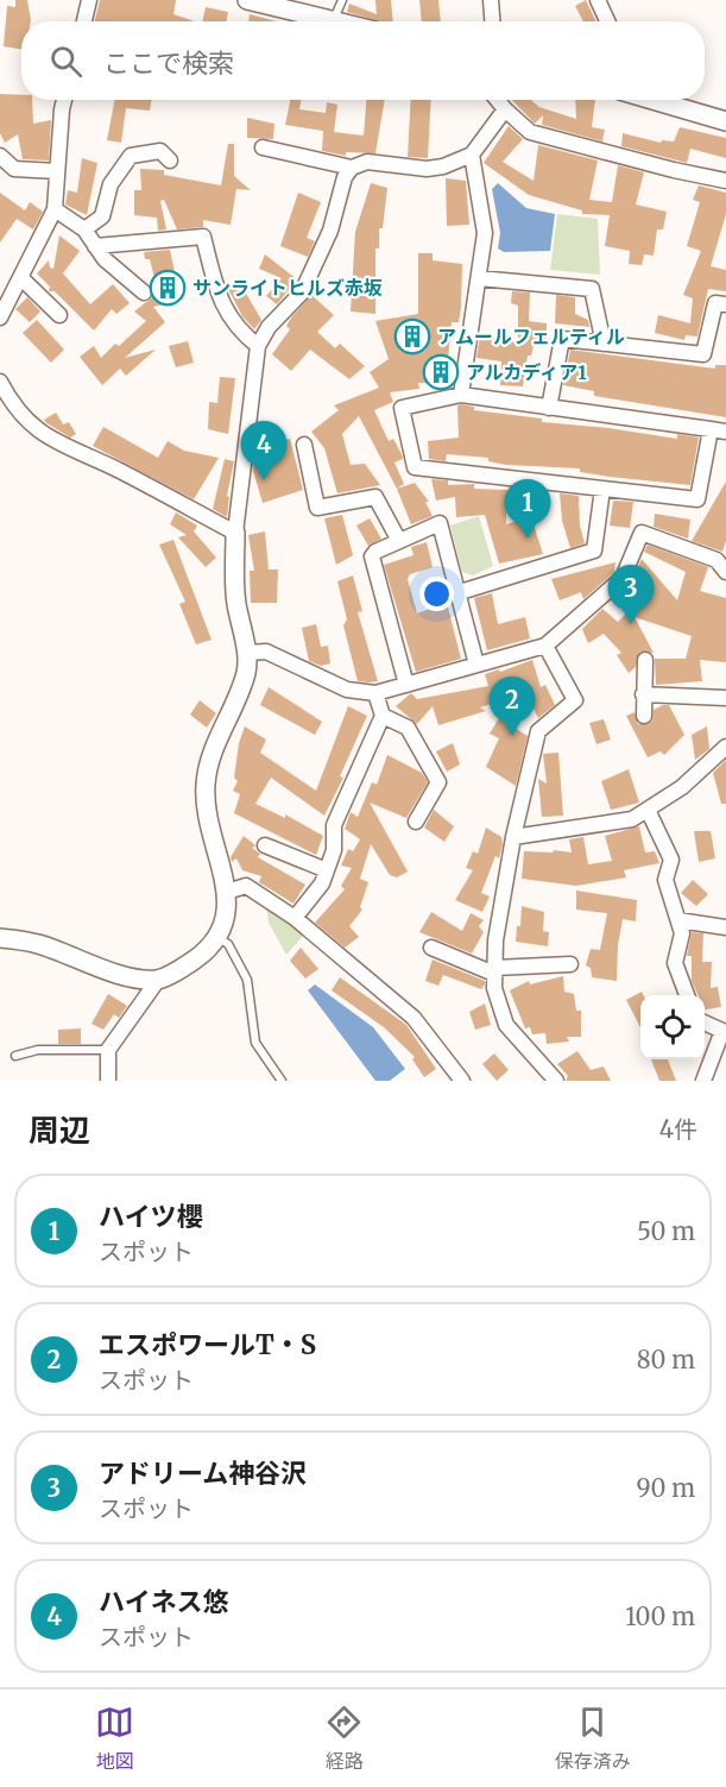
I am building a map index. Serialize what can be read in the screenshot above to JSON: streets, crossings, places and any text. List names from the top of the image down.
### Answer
{
  "places": {
    "building": ["サンライトヒルズ赤坂", "アムールフェルティル", "アルカディア1"]
  },
  "page": {
    "search": "ここで検索",
    "pins": [
      "4",
      "1",
      "3",
      "2"
    ],
    "heading": ["周辺", "4件"],
    "list": [
      {
        "mark": "1",
        "name": "ハイツ櫻",
        "note": "スポット",
        "value": "50 m"
      },
      {
        "mark": "2",
        "name": "エスポワールT・S",
        "note": "スポット",
        "value": "80 m"
      },
      {
        "mark": "3",
        "name": "アドリーム神谷沢",
        "note": "スポット",
        "value": "90 m"
      },
      {
        "mark": "4",
        "name": "ハイネス悠",
        "note": "スポット",
        "value": "100 m"
      }
    ],
    "nav": ["地図", "経路", "保存済み"]
  }
}
